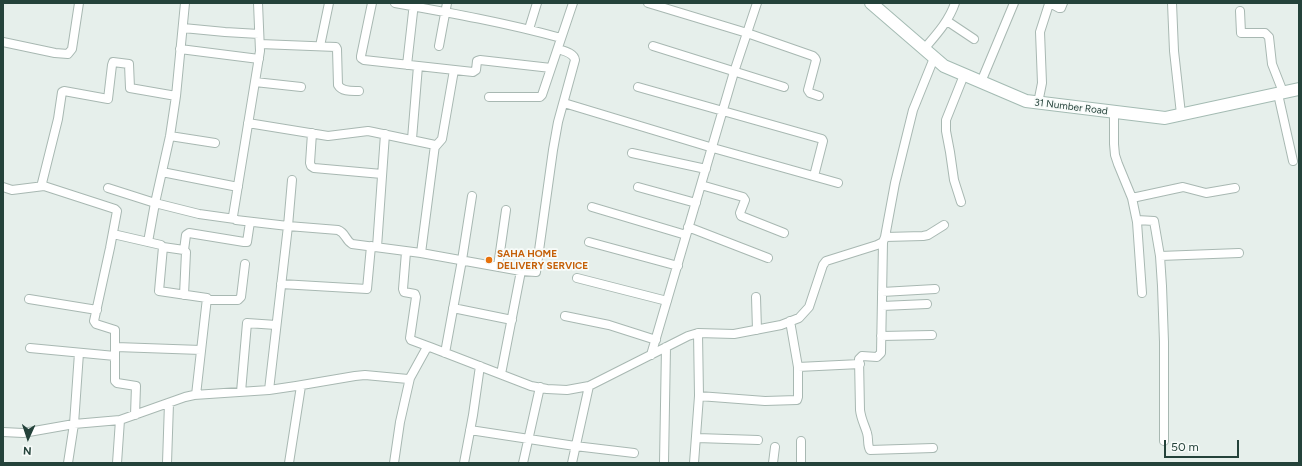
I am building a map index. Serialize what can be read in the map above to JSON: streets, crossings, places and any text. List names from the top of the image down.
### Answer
{
  "streets": {
    "main road": ["31 Number Road"]
  },
  "places": ["SAHA HOME DELIVERY SERVICE"],
  "scale_bar": "50 m",
  "north": "bottom"
}
